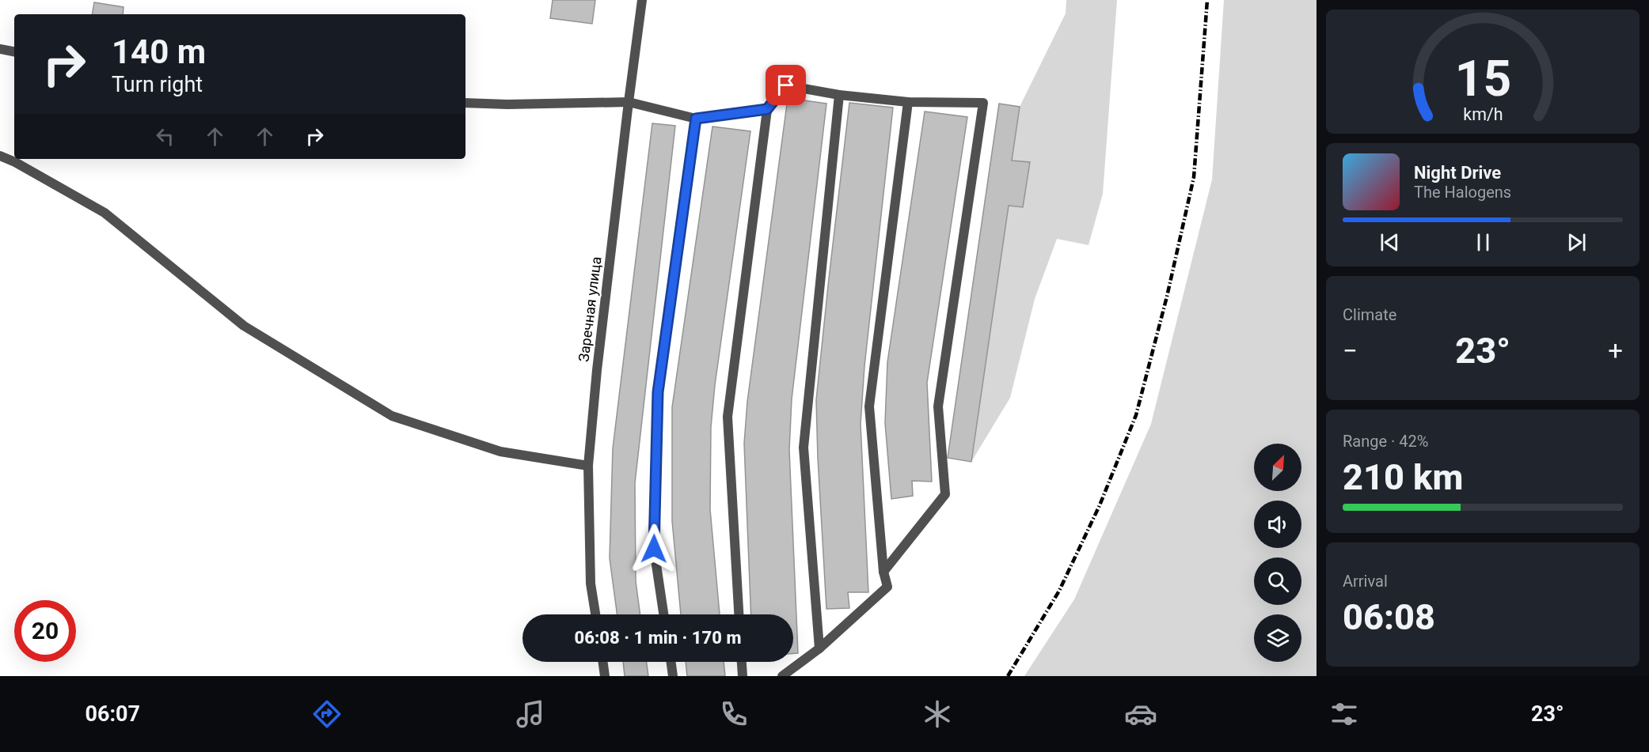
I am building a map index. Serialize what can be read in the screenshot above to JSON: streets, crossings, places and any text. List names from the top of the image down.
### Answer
{
  "streets": {
    "street": ["Заречная улица"]
  },
  "north": "top right",
  "page": {
    "turn": ["140 m", "Turn right"],
    "song": ["Night Drive", "The Halogens"],
    "tile": [
      "Climate",
      ["Range · 42%", "210 km"],
      ["Arrival", "06:08"]
    ],
    "heat": ["−", "23°", "+"],
    "limit": "20",
    "trip": "06:08 · 1 min · 170 m",
    "tabs": ["06:07", "23°"],
    "gauge": ["15", "km/h"]
  }
}
